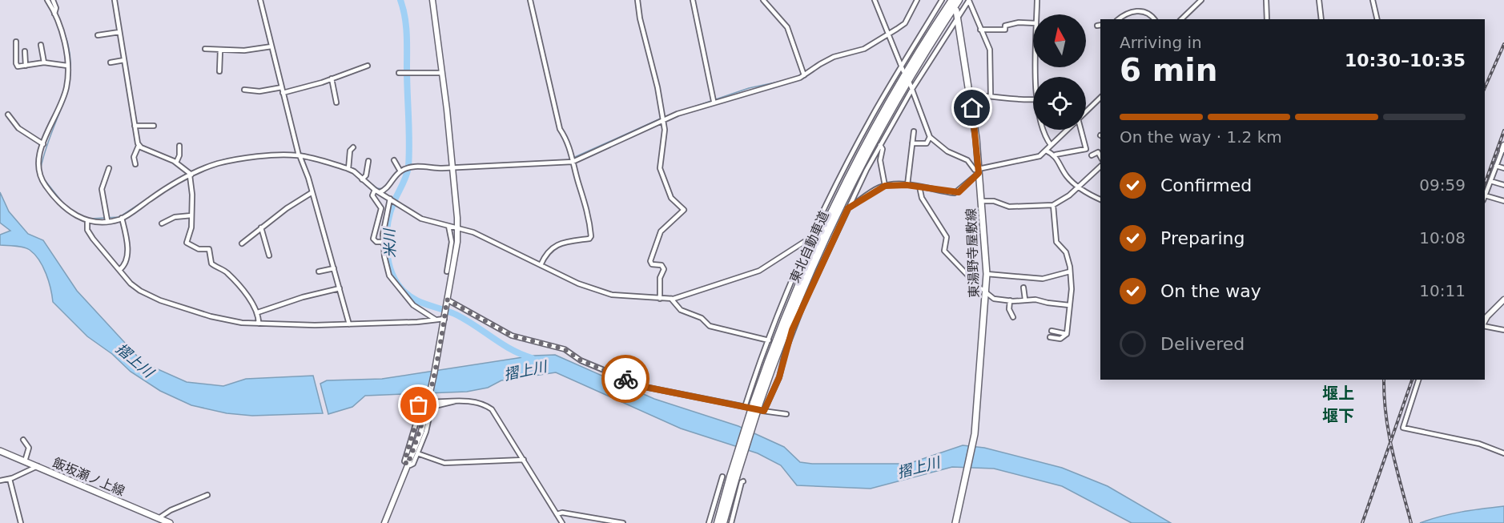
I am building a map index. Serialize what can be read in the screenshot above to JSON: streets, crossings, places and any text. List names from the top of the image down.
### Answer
{
  "streets": {
    "highway": ["東北自動車道"],
    "main road": ["東湯野寺屋敷線", "飯坂瀬ノ上線"]
  },
  "districts": ["堰上", "堰下"],
  "water": ["米川", "摺上川"],
  "north": "top",
  "page": {
    "heading": ["6 min", "Arriving in", "10:30–10:35"],
    "bar": "On the way · 1.2 km",
    "list": [
      ["Confirmed", "09:59"],
      ["Preparing", "10:08"],
      ["On the way", "10:11"],
      "Delivered"
    ]
  }
}
